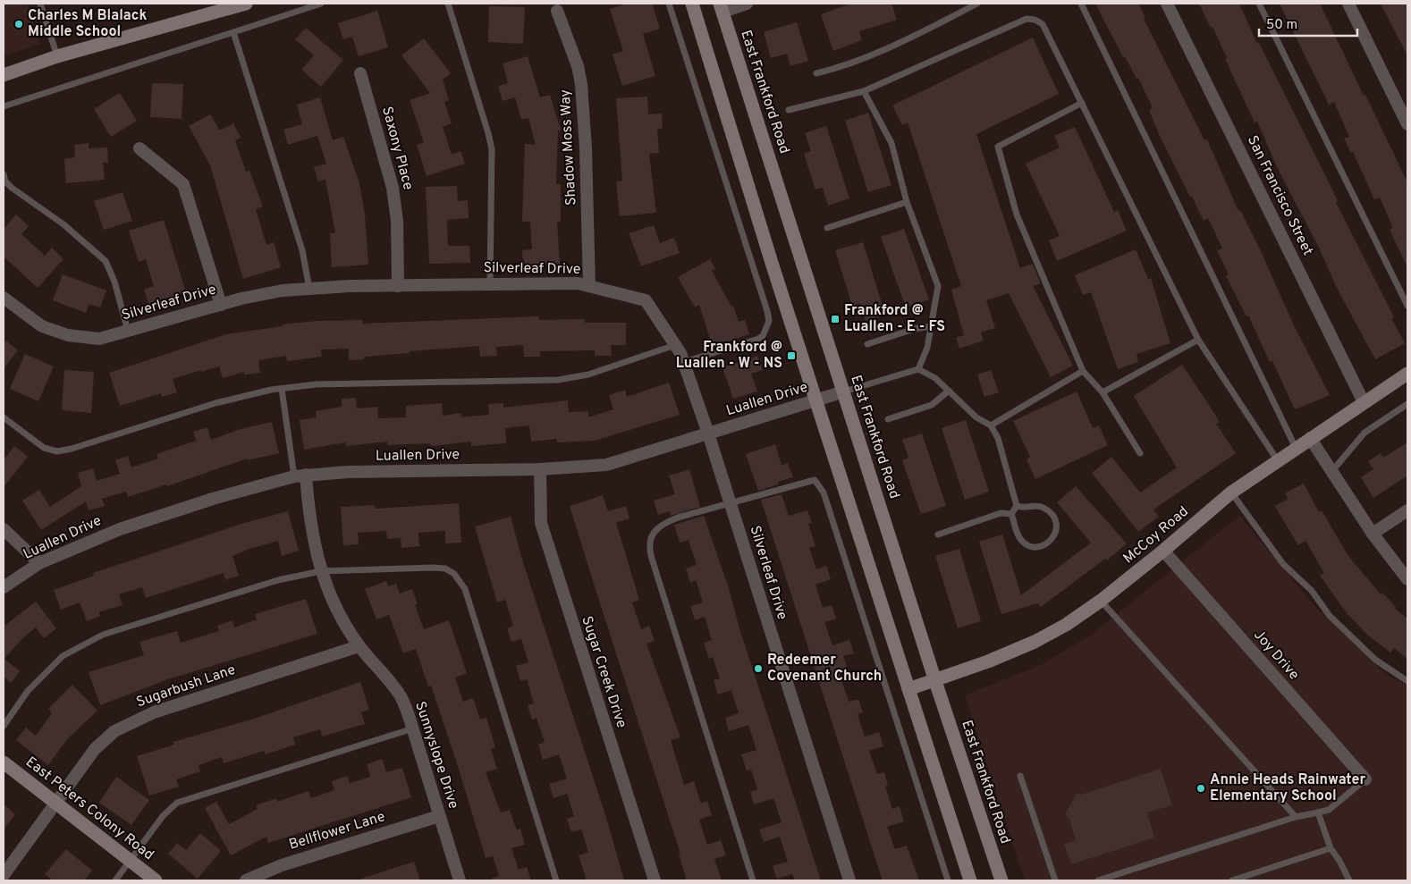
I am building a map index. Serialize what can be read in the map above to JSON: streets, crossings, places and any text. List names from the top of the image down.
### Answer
{
  "streets": {
    "main road": ["East Frankford Road", "McCoy Road", "East Peters Colony Road"],
    "street": [
      "Shadow Moss Way",
      "Saxony Place",
      "San Francisco Street",
      "Silverleaf Drive",
      "Luallen Drive",
      "Joy Drive",
      "Sugar Creek Drive",
      "Sugarbush Lane",
      "Sunnyslope Drive",
      "Bellflower Lane"
    ]
  },
  "crossings": [
    ["East Frankford Road", "Luallen Drive"],
    ["East Frankford Road", "McCoy Road"],
    ["Shadow Moss Way", "Silverleaf Drive"],
    ["Saxony Place", "Silverleaf Drive"],
    ["San Francisco Street", "McCoy Road"],
    ["Silverleaf Drive", "Luallen Drive"],
    ["Luallen Drive", "Sugar Creek Drive"],
    ["Luallen Drive", "Sunnyslope Drive"],
    ["McCoy Road", "Joy Drive"],
    ["Sugarbush Lane", "Sunnyslope Drive"],
    ["Sugarbush Lane", "East Peters Colony Road"],
    ["Sunnyslope Drive", "Bellflower Lane"]
  ],
  "places": {
    "other": ["Charles M Blalack Middle School", "Redeemer Covenant Church", "Annie Heads Rainwater Elementary School"],
    "transit": ["Frankford @ Luallen - E - FS", "Frankford @ Luallen - W - NS"]
  },
  "scale_bar": "50 m"
}
